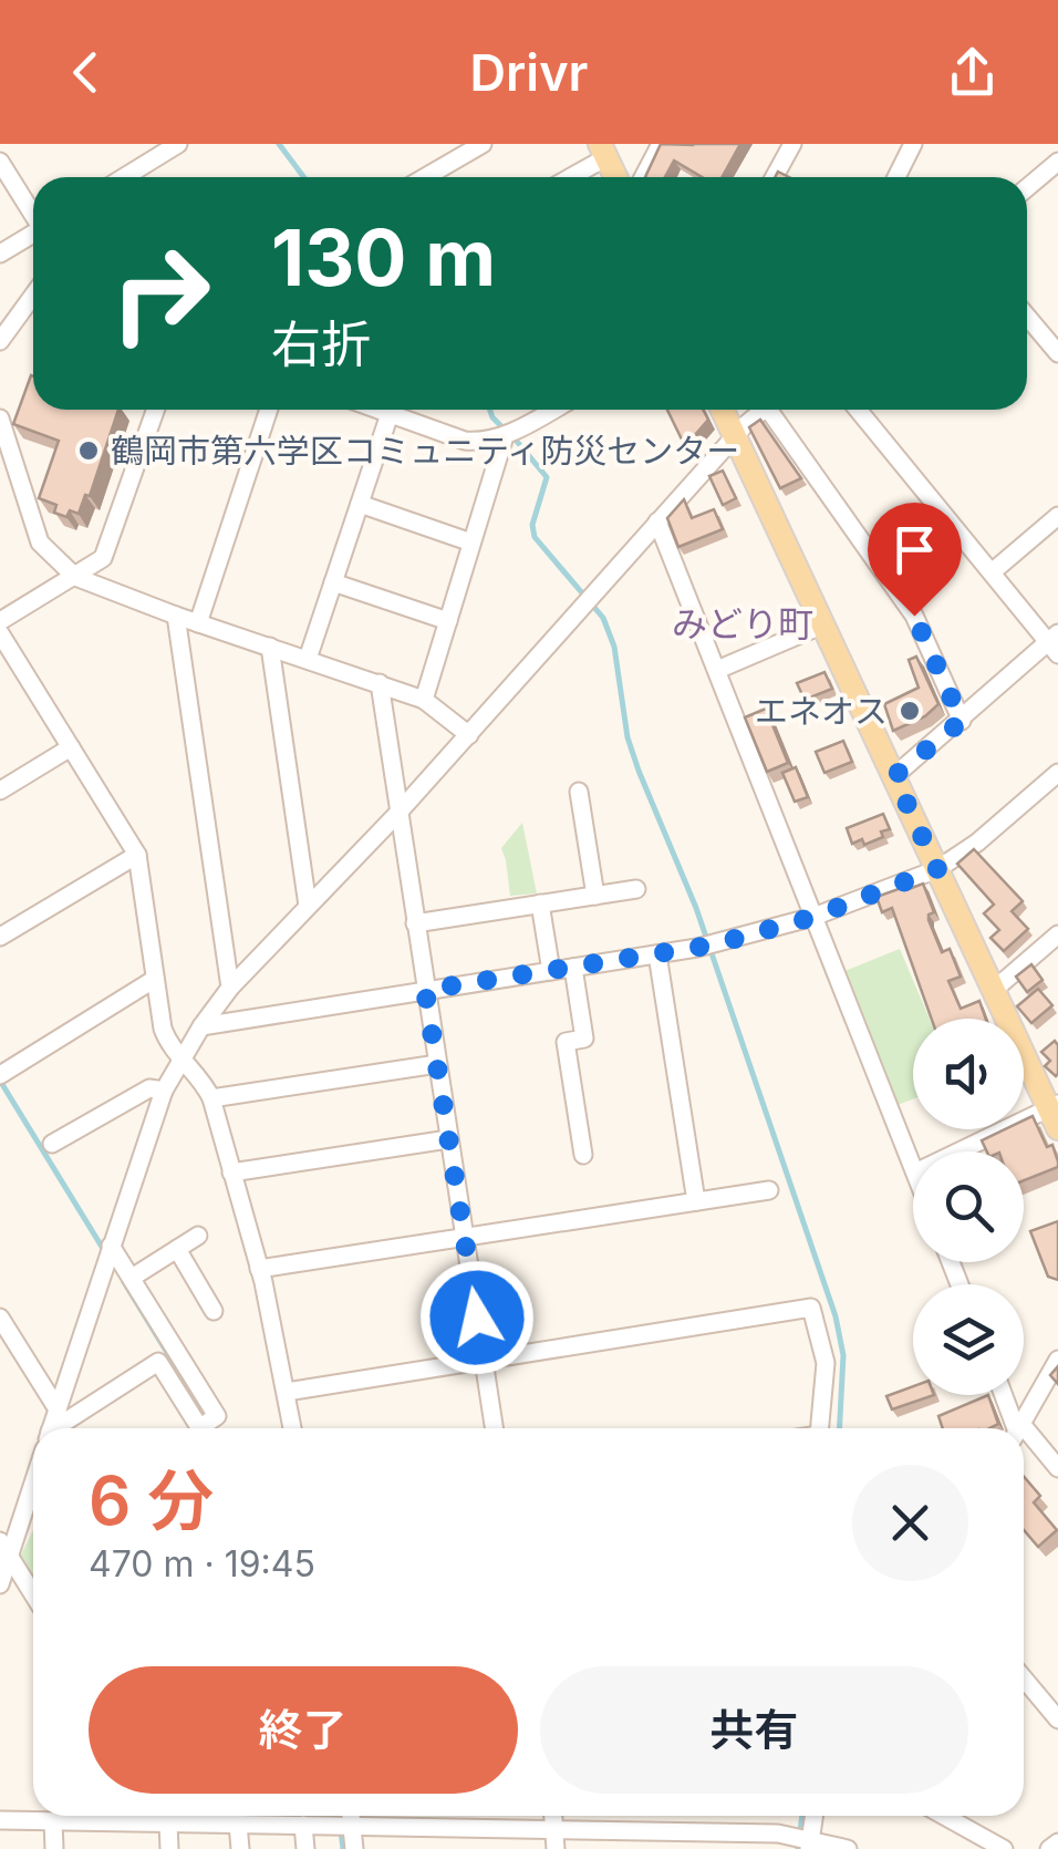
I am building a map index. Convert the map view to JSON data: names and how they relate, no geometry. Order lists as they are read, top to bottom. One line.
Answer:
{"districts":["みどり町"],"places":["鶴岡市第六学区コミュニティ防災センター","エネオス"],"page":{"header":"Drivr","turn":["130 m","右折"],"heading":["6 分","470 m · 19:45"],"buttons":["終了","共有"]}}
